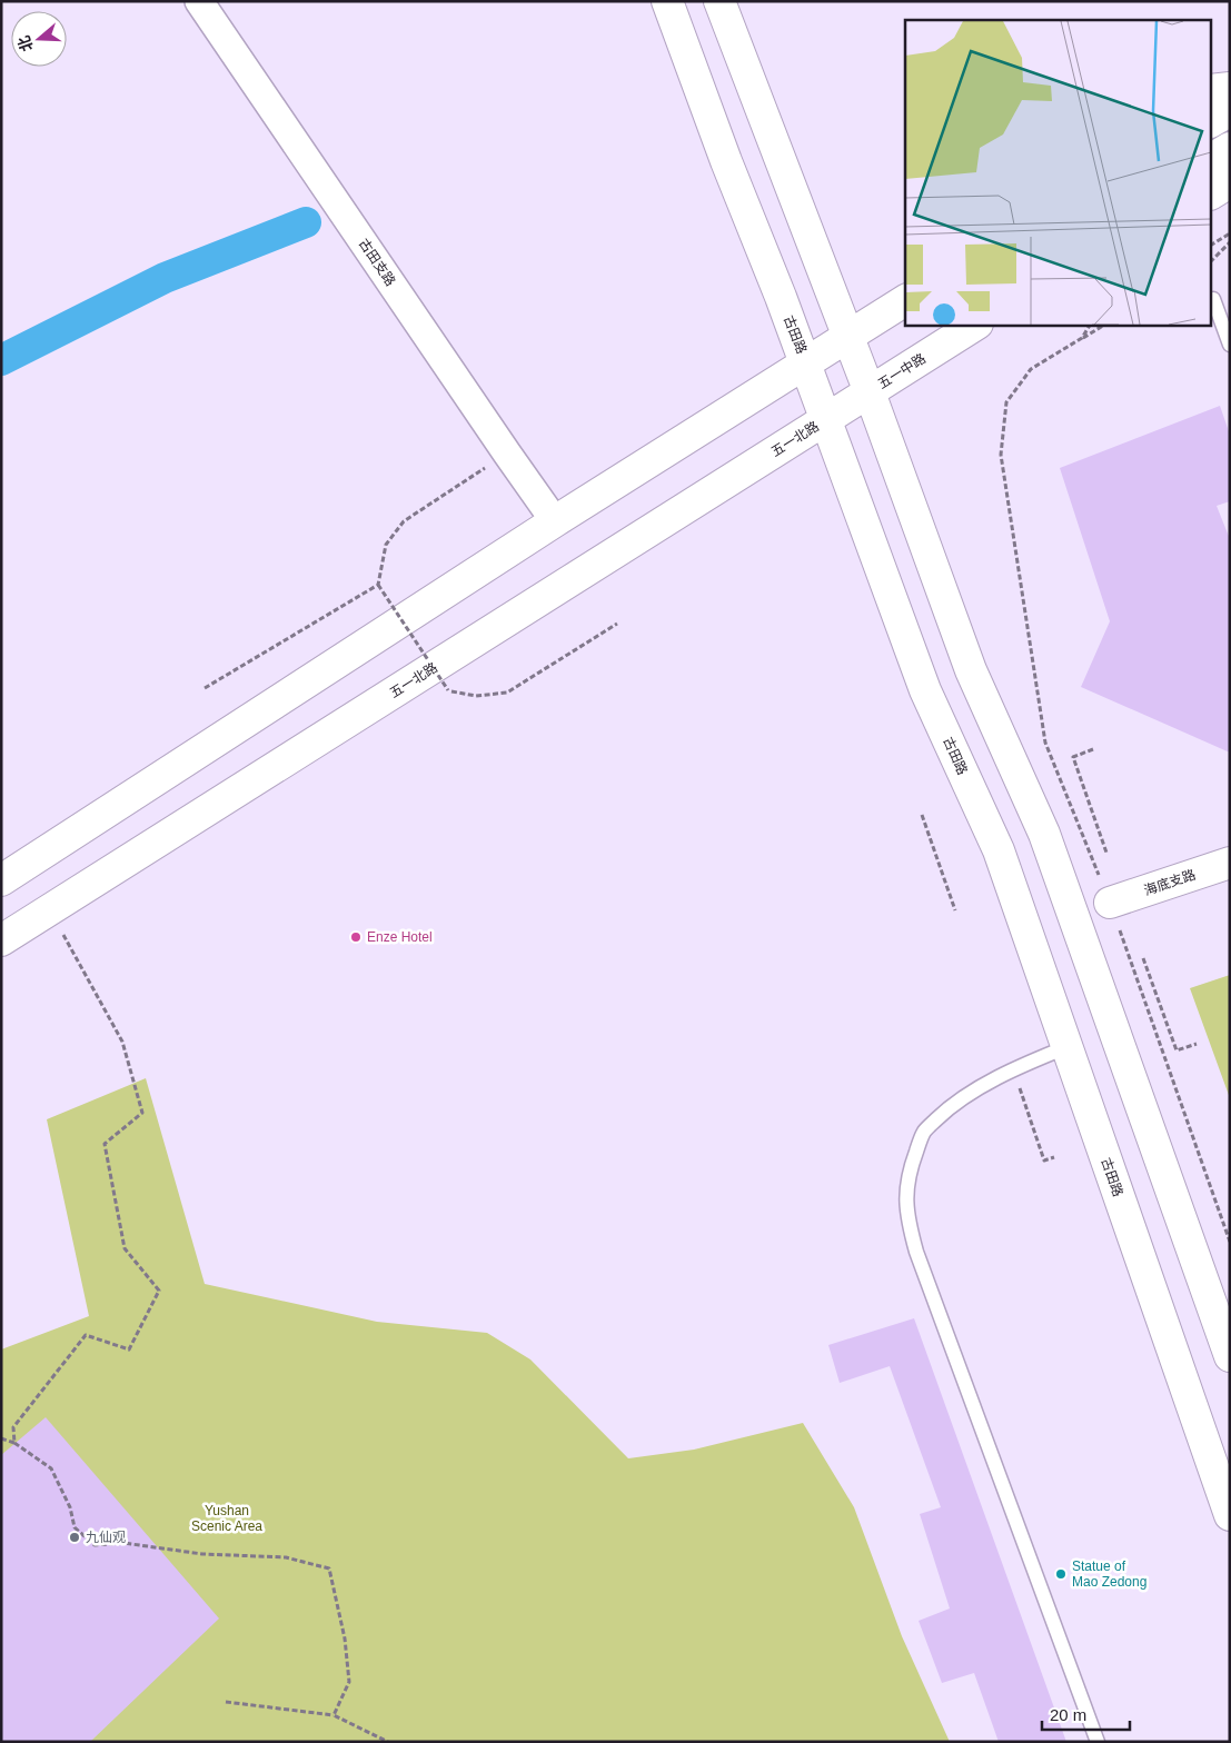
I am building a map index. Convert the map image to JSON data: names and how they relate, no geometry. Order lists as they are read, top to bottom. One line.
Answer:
{"streets":{"main road":["古田路","五一中路","五一北路","海底支路"],"street":["古田支路"]},"crossings":[["古田路","五一中路"],["古田路","五一北路"],["五一中路","五一北路"]],"parks":["Yushan Scenic Area"],"places":["Enze Hotel","九仙观","Statue of Mao Zedong"],"scale_bar":"20 m","north":"left"}
